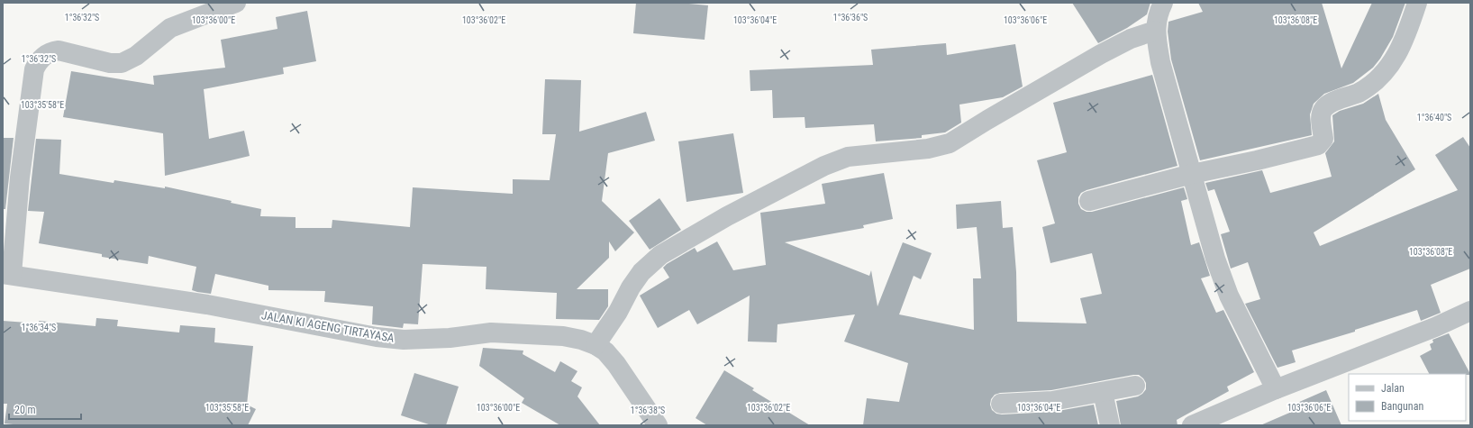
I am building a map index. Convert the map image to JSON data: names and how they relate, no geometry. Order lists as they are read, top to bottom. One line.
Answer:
{"streets":{"street":["JALAN KI AGENG TIRTAYASA"]},"legend":["Jalan","Bangunan"],"scale_bar":"20 m","coordinates":["1°36'32\"S","1°36'36\"S","103°36'02\"E","103°36'04\"E","103°36'06\"E","103°36'08\"E","103°36'00\"E","103°35'58\"E","1°36'40\"S","1°36'34\"S","1°36'38\"S"]}
